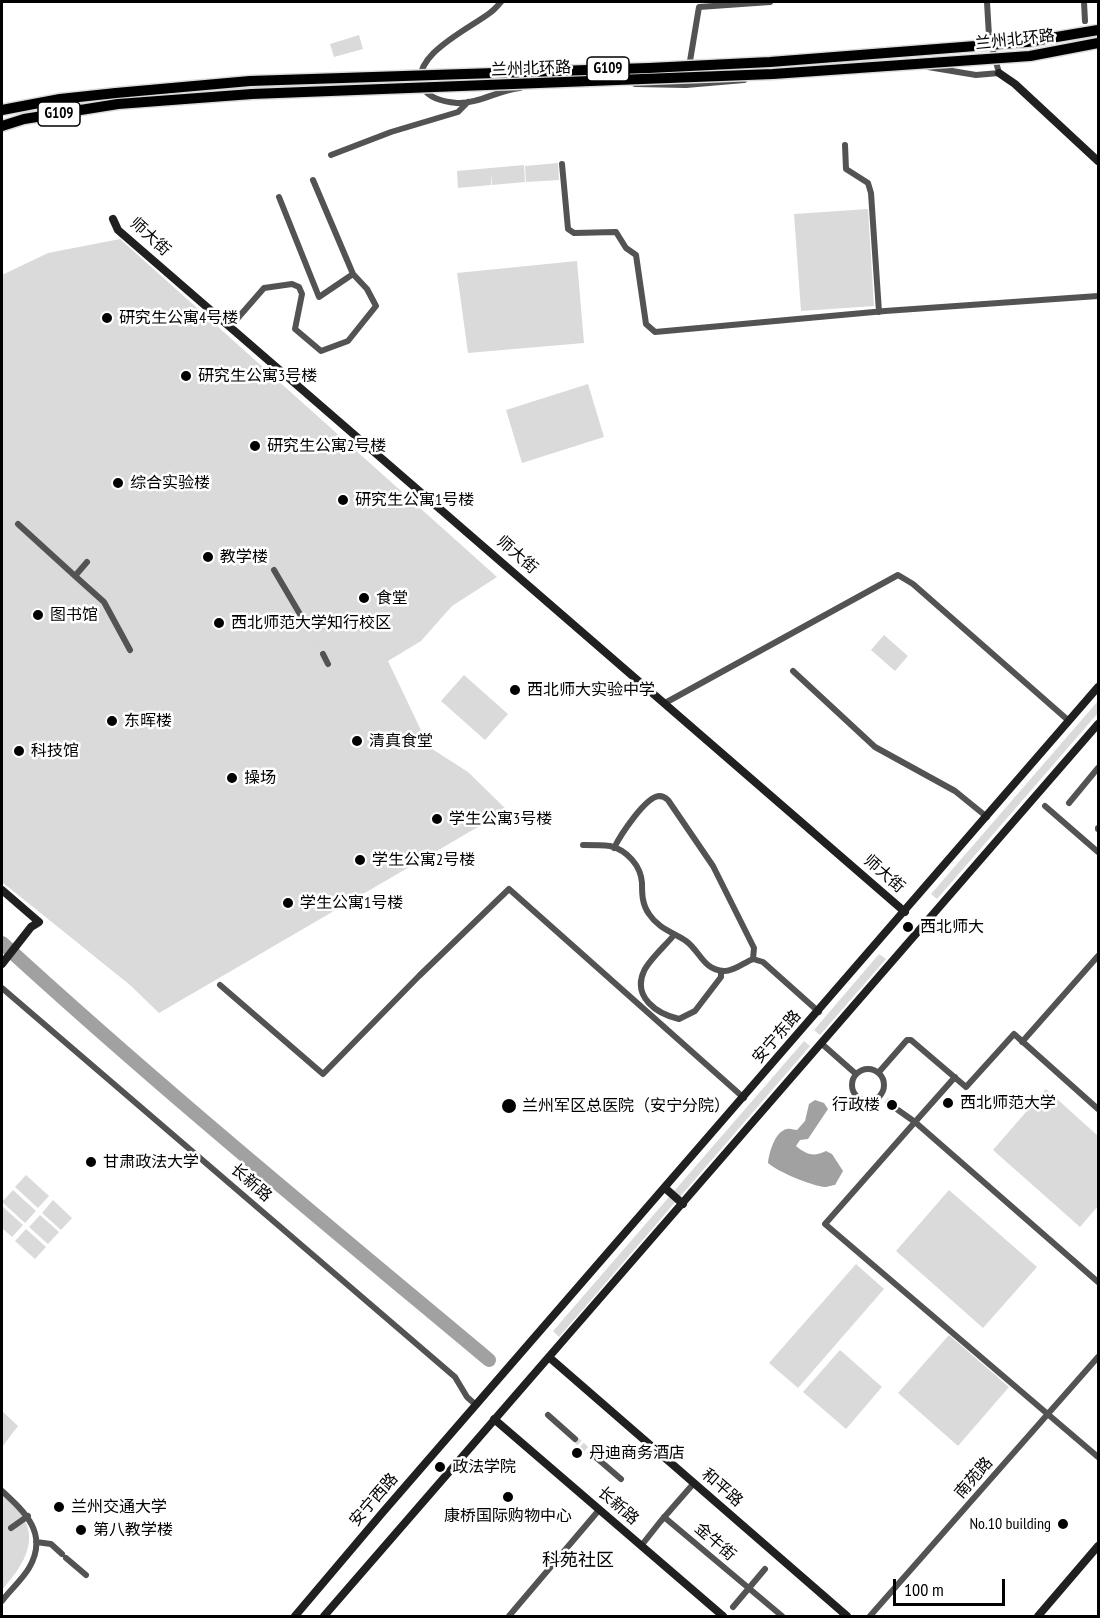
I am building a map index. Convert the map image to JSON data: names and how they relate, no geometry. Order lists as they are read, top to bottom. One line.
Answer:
{"streets":{"highway":["兰州北环路","G109"],"main road":["师大街","安宁东路","长新路","和平路","安宁西路"],"street":["南苑路","金牛街"]},"crossings":[["师大街","安宁东路"],["安宁东路","长新路"],["安宁东路","安宁西路"],["长新路","安宁西路"]],"districts":["科苑社区"],"places":["研究生公寓4号楼","研究生公寓3号楼","研究生公寓2号楼","综合实验楼","研究生公寓1号楼","教学楼","食堂","图书馆","西北师范大学知行校区","西北师大实验中学","东晖楼","清真食堂","科技馆","操场","学生公寓3号楼","学生公寓2号楼","学生公寓1号楼","西北师大","西北师范大学","行政楼","兰州军区总医院（安宁分院）","甘肃政法大学","丹迪商务酒店","政法学院","康桥国际购物中心","兰州交通大学","No.10 building","第八教学楼"],"scale_bar":"100 m"}
